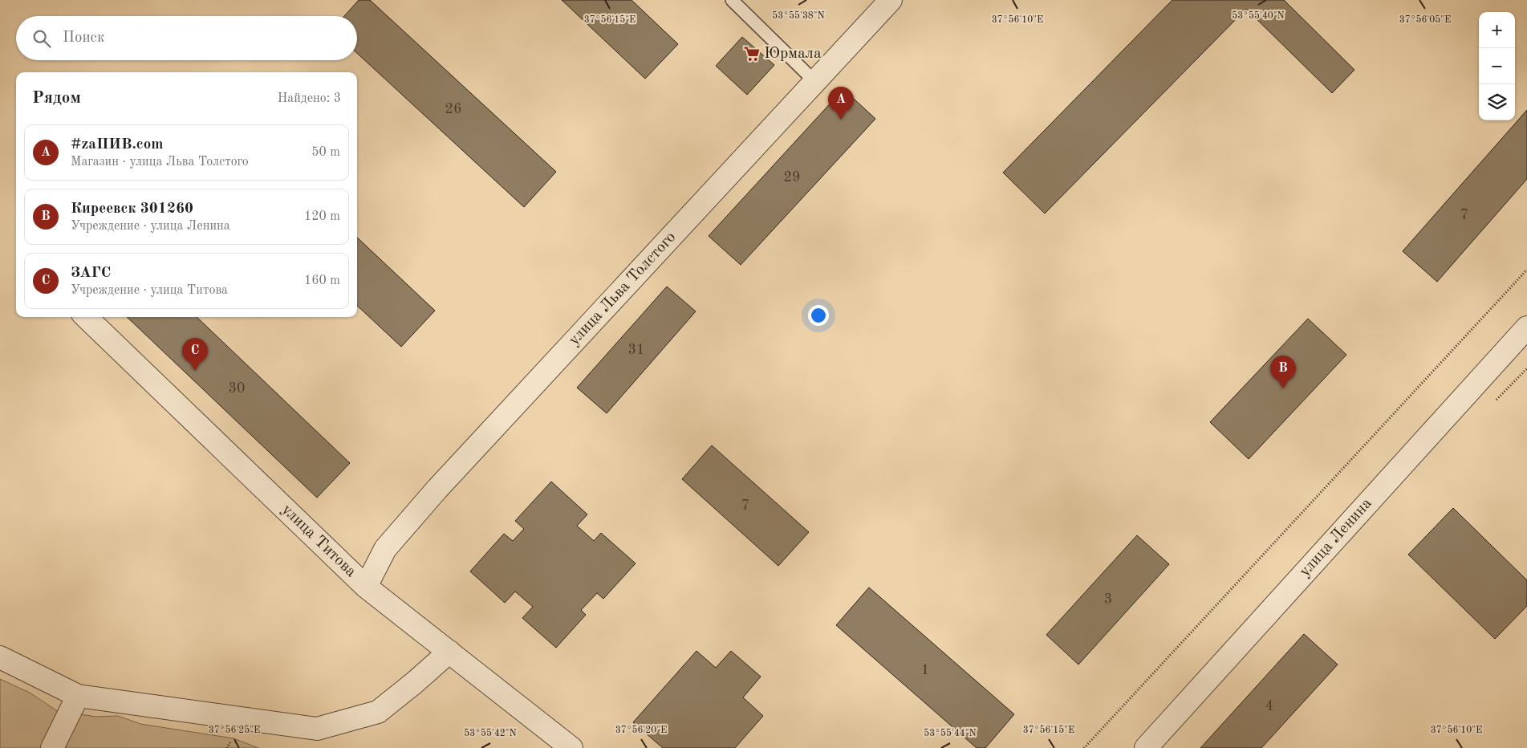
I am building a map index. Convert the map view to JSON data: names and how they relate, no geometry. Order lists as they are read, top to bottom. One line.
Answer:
{"streets":{"street":["улица Льва Толстого","улица Ленина","улица Титова"]},"crossings":[["улица Льва Толстого","улица Титова"]],"places":{"supermarket":["Юрмала"]},"house_numbers":["26","29","7","31","30","7","3","1","4"],"page":{"map_buttons":["+","−"],"search":"Поиск","heading":["Рядом","Найдено: 3"],"pins":["A","C","B"],"list":[{"mark":"A","name":"#zaПИВ.com","note":"Магазин · улица Льва Толстого","value":"50 m"},{"mark":"B","name":"Киреевск 301260","note":"Учреждение · улица Ленина","value":"120 m"},{"mark":"C","name":"ЗАГС","note":"Учреждение · улица Титова","value":"160 m"}]},"coordinates":["53°55'40\"N","53°55'38\"N","37°56'15\"E","37°56'10\"E","37°56'05\"E","37°56'25\"E","37°56'20\"E","53°55'42\"N","53°55'44\"N"]}
